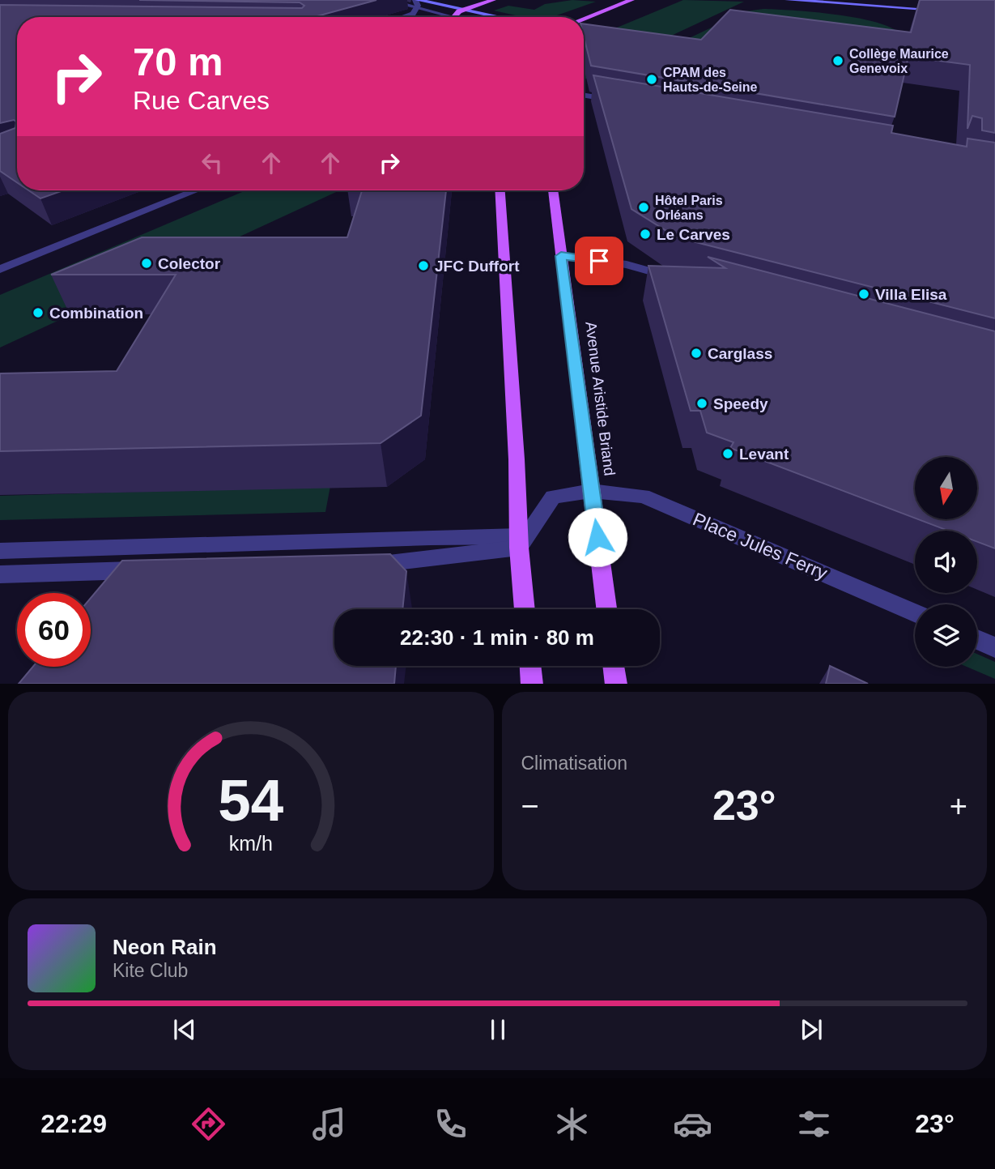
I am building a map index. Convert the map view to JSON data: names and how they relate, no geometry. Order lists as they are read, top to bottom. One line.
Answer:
{"streets":{"main road":["Avenue Aristide Briand"],"street":["Place Jules Ferry"]},"crossings":[["Avenue Aristide Briand","Place Jules Ferry"]],"places":["Collège Maurice Genevoix","CPAM des Hauts-de-Seine","Hôtel Paris Orléans","Le Carves","Colector","JFC Duffort","Villa Elisa","Combination","Carglass","Speedy","Levant"],"north":"bottom","page":{"turn":["70 m","Rue Carves"],"limit":"60","trip":"22:30 · 1 min · 80 m","tile":"Climatisation","heat":["−","23°","+"],"song":["Neon Rain","Kite Club"],"tabs":["22:29","23°"],"gauge":["54","km/h"]}}
